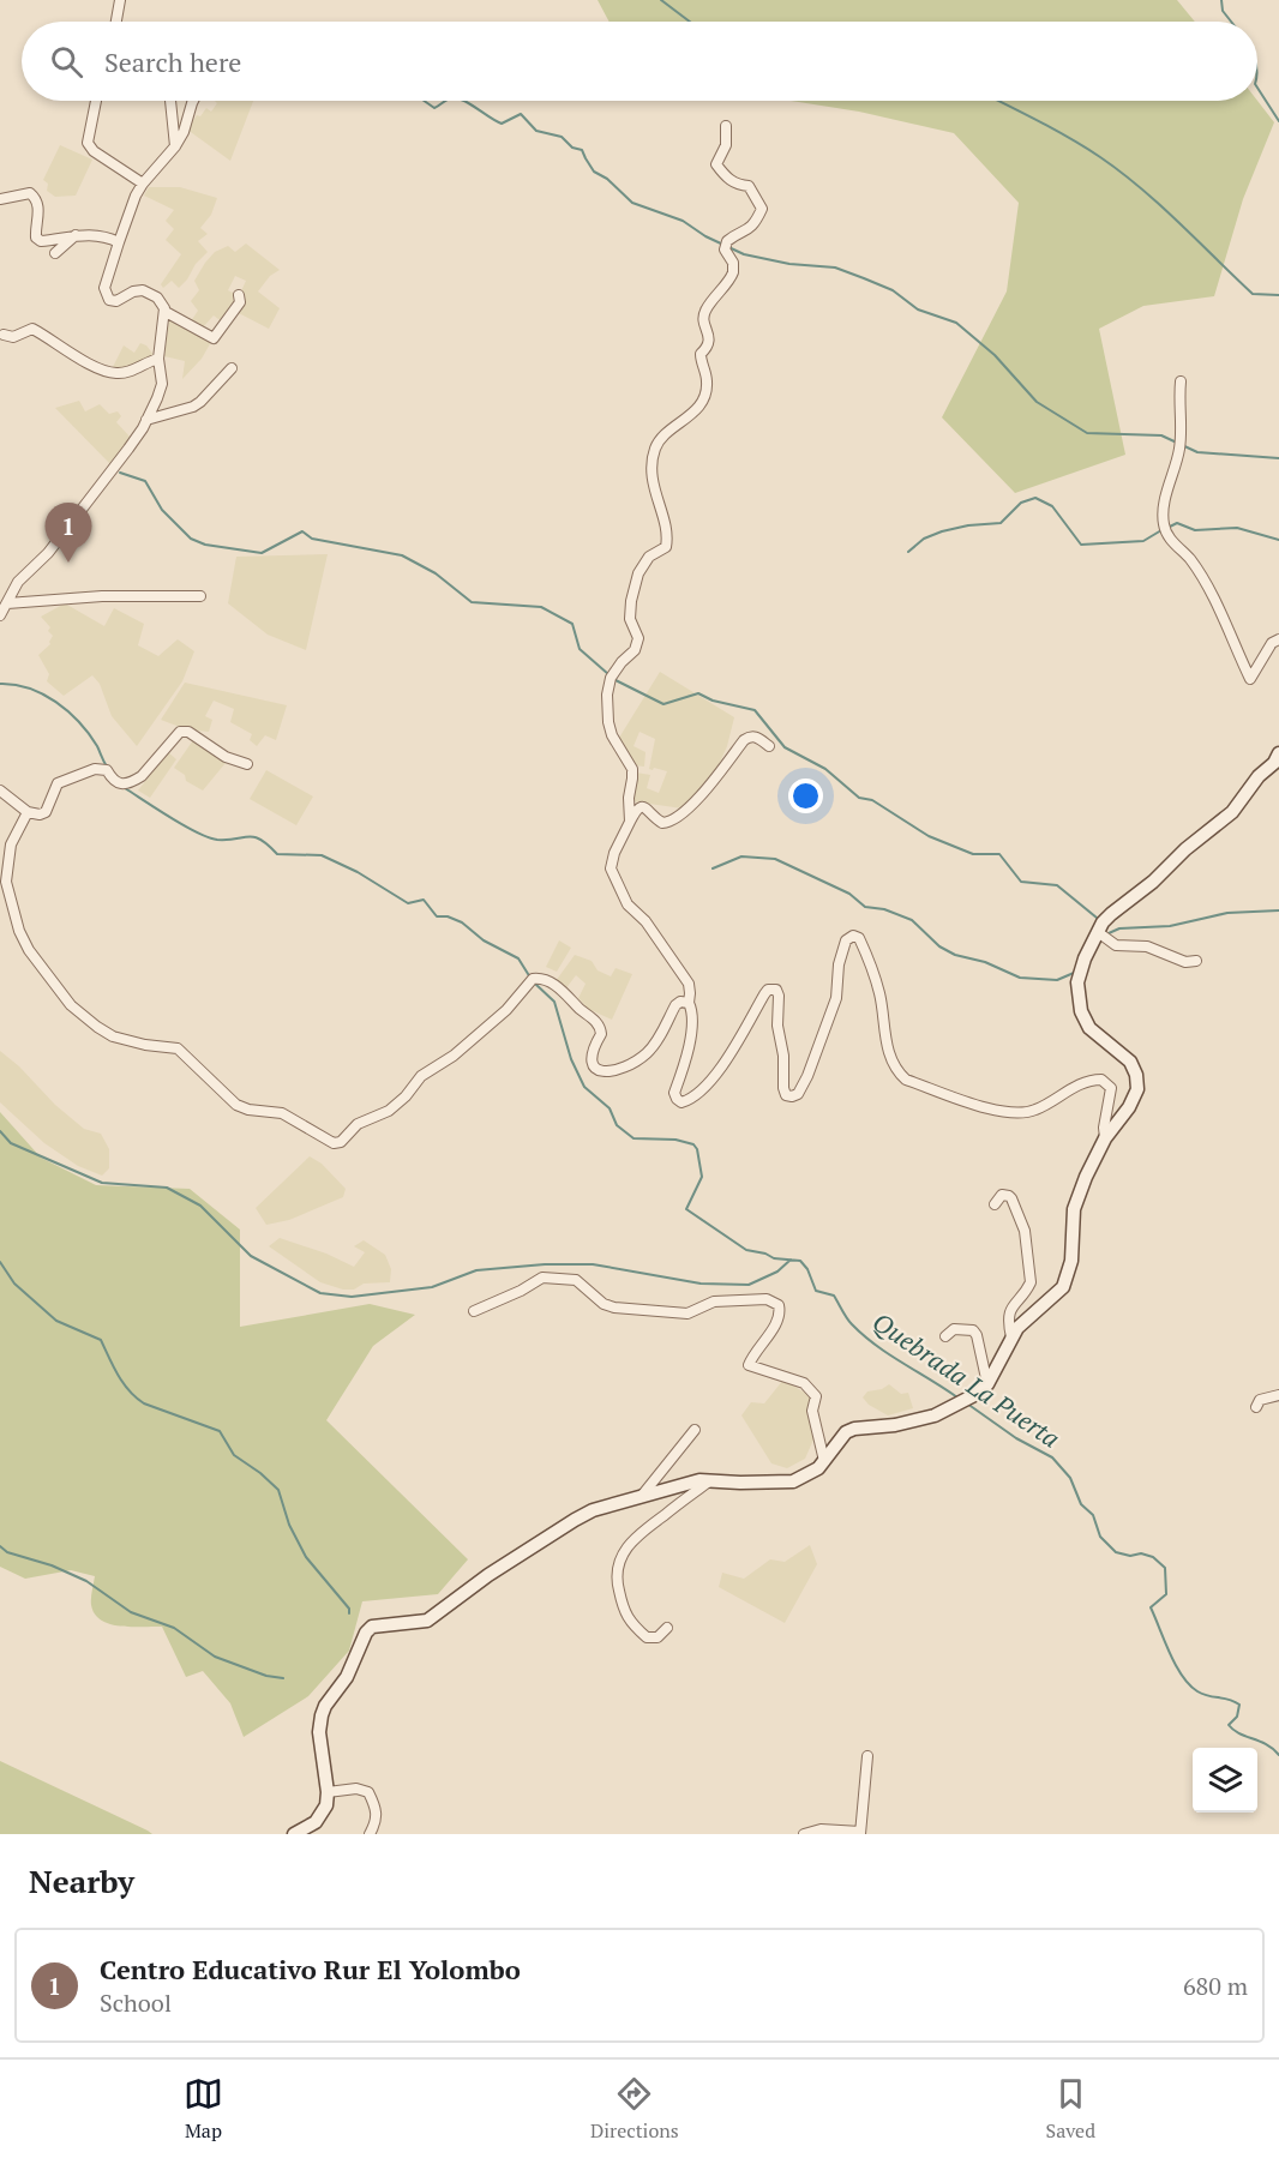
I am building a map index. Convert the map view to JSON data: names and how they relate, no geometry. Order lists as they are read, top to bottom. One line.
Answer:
{"water":["Quebrada La Puerta"],"page":{"search":"Search here","pins":"1","heading":"Nearby","list":[{"mark":"1","name":"Centro Educativo Rur El Yolombo","note":"School","value":"680 m"}],"nav":["Map","Directions","Saved"]}}
